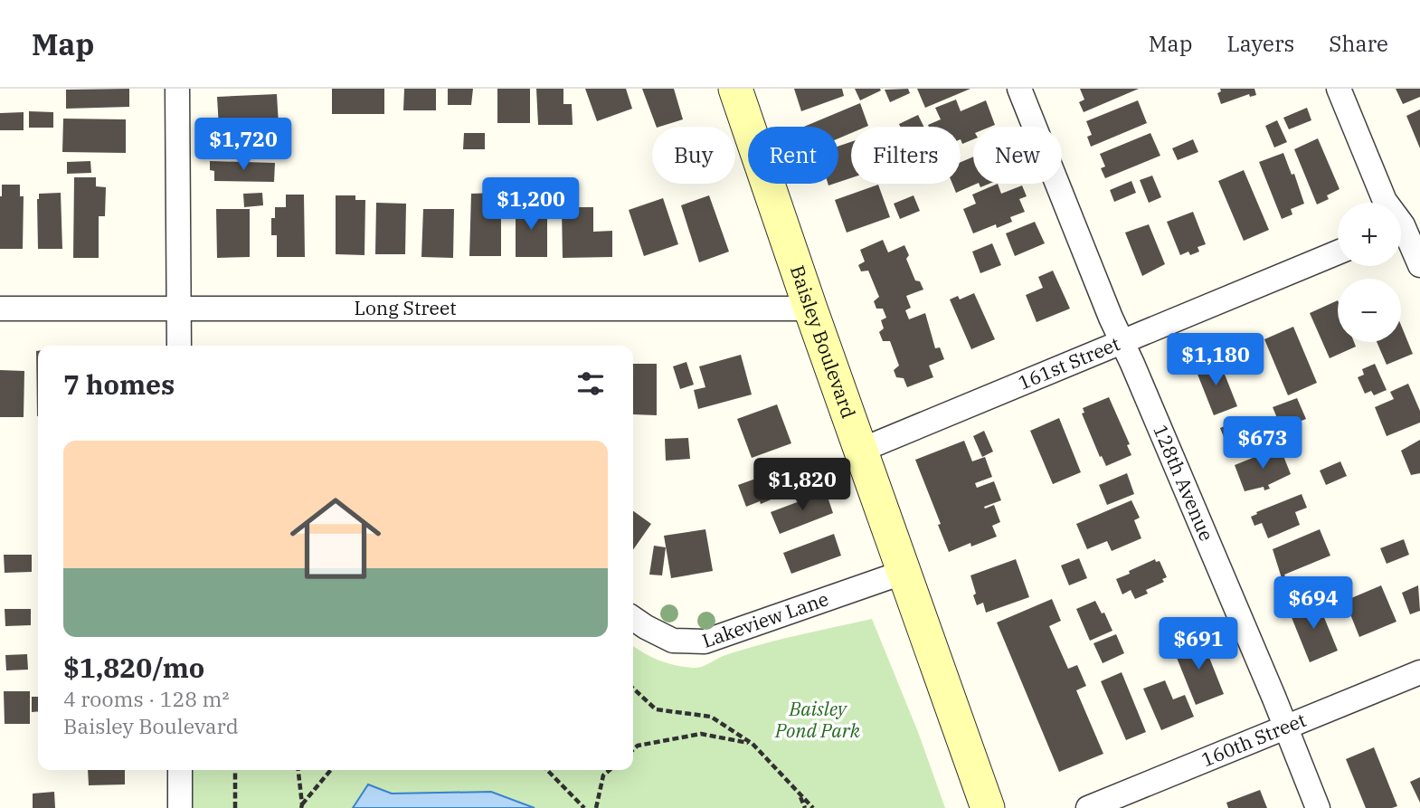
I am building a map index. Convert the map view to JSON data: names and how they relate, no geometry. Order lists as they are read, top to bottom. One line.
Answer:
{"streets":{"main road":["Baisley Boulevard"],"street":["Long Street","161st Street","128th Avenue","Lakeview Lane","160th Street"]},"crossings":[["Long Street","Baisley Boulevard"],["Baisley Boulevard","161st Street"],["Baisley Boulevard","Lakeview Lane"],["161st Street","128th Avenue"],["128th Avenue","160th Street"]],"parks":["Baisley Pond Park"],"page":{"header":"Map","nav":["Map","Layers","Share"],"price":["$1,720","$1,200","$1,180","$673","$1,820","$694","$691"],"chip":["Buy","Rent","Filters","New"],"map_buttons":["+","−"],"heading":"7 homes","list":[{"name":"$1,820/mo","note":"4 rooms · 128 m² · Baisley Boulevard"}]}}
